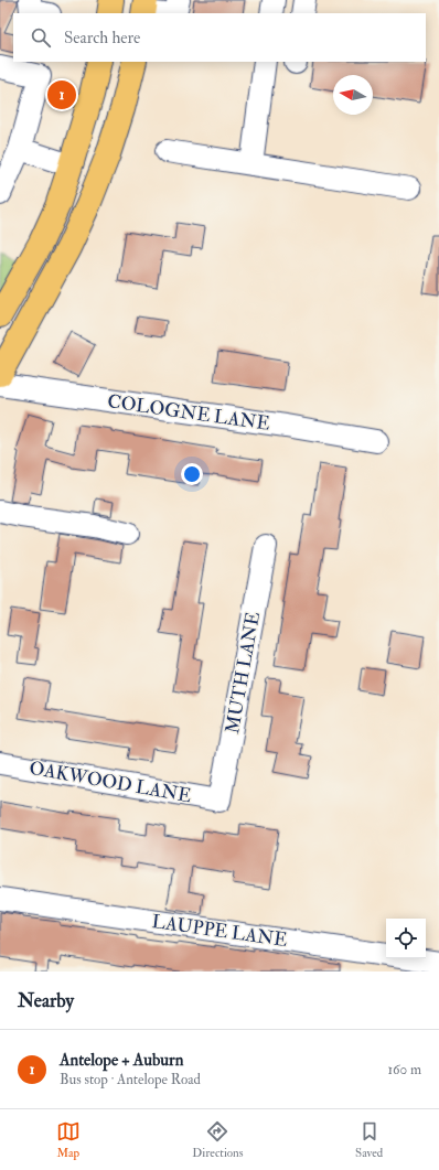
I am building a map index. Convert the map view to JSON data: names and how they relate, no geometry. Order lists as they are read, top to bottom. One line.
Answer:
{"streets":{"street":["COLOGNE LANE","MUTH LANE","OAKWOOD LANE","LAUPPE LANE"]},"crossings":[["MUTH LANE","OAKWOOD LANE"]],"north":"left","page":{"search":"Search here","pins":"1","heading":"Nearby","list":[{"mark":"1","name":"Antelope + Auburn","note":"Bus stop · Antelope Road","value":"160 m"}],"nav":["Map","Directions","Saved"]}}
